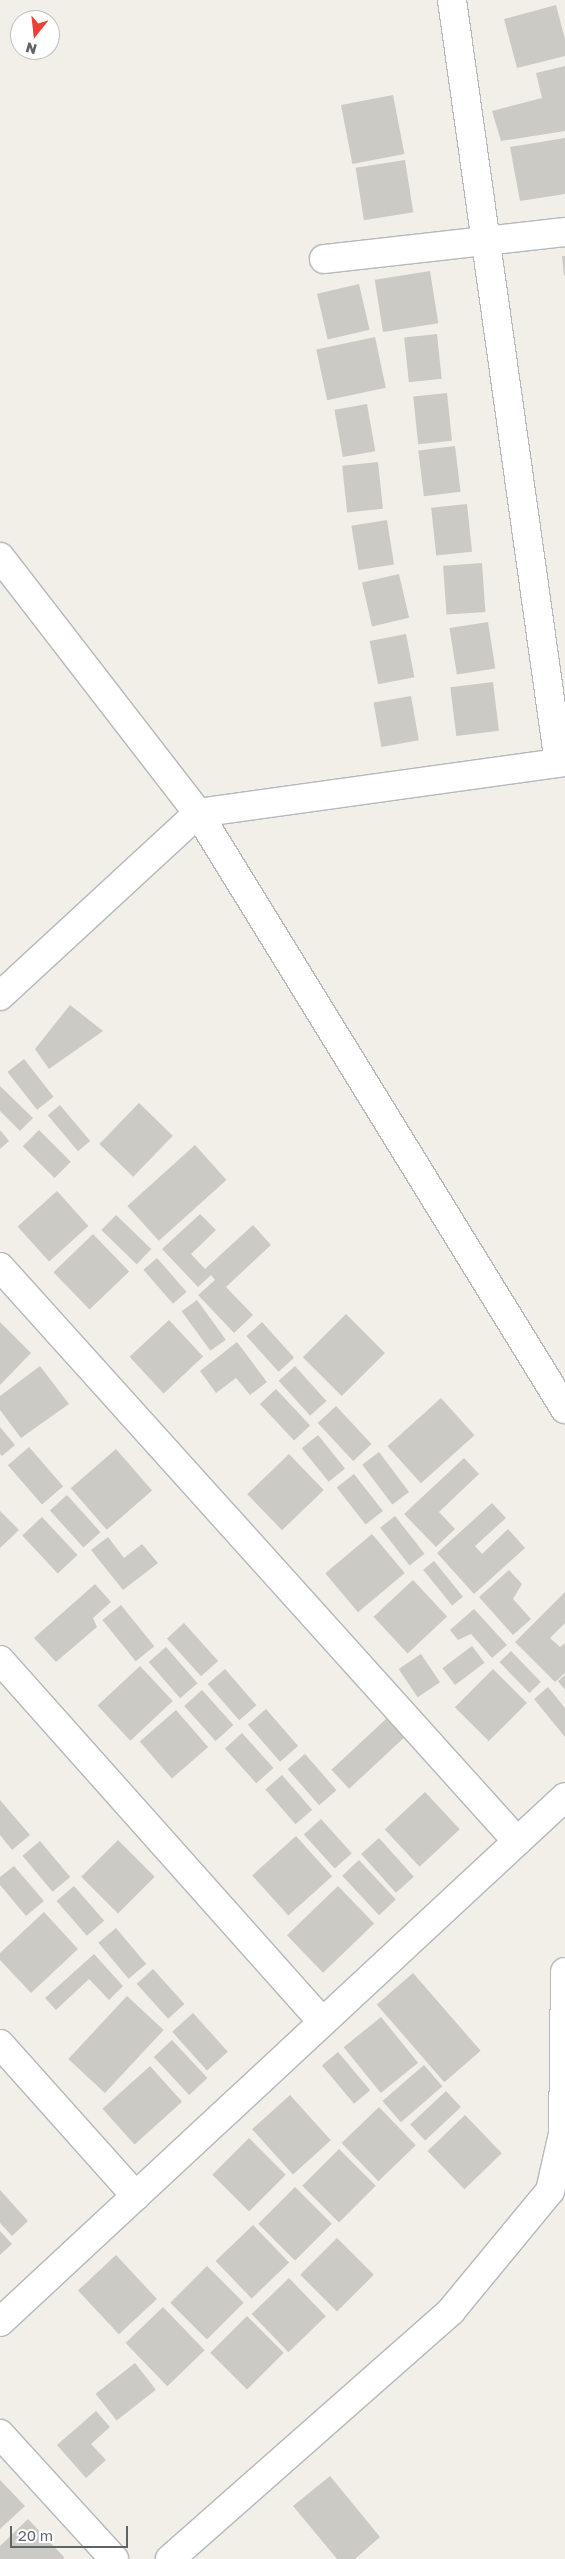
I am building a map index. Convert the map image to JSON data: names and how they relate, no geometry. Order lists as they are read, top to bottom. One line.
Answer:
{"scale_bar":"20 m","north":"bottom"}
